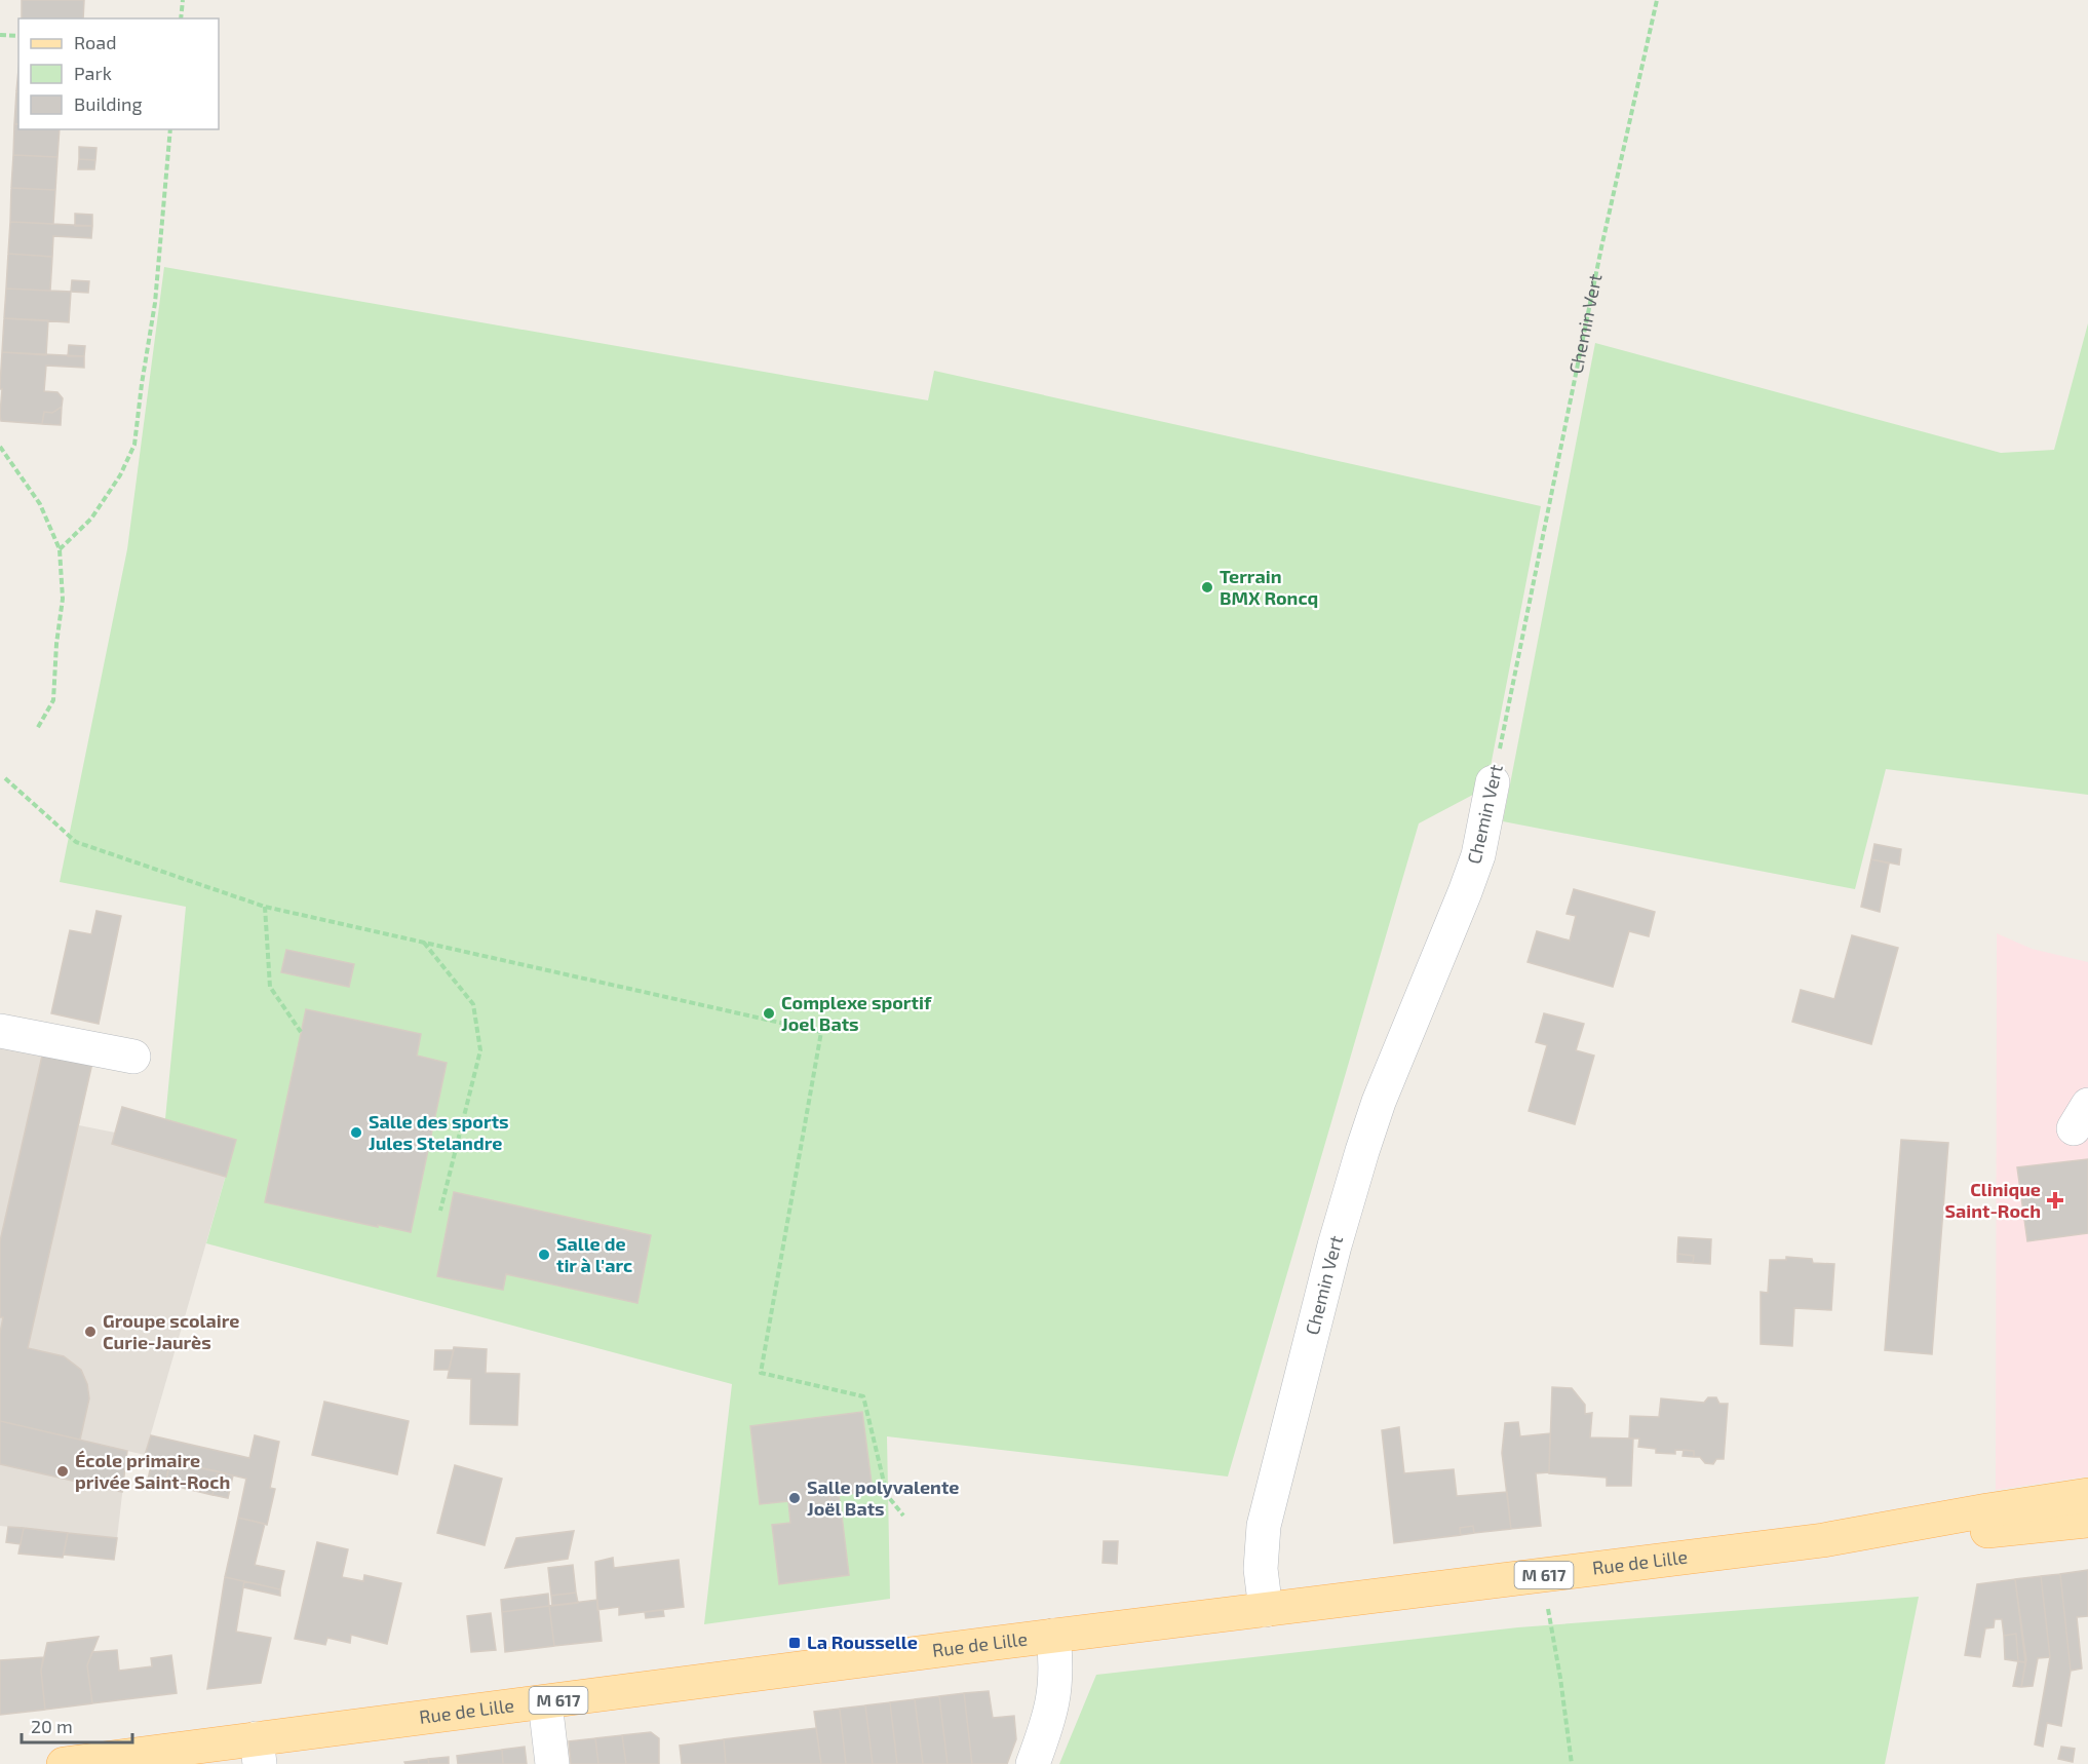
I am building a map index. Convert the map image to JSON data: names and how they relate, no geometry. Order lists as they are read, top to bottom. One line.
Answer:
{"streets":{"main road":["Rue de Lille","M 617"],"street":["Chemin Vert"]},"crossings":[["Chemin Vert","Rue de Lille"]],"places":{"other":["Terrain BMX Roncq","Complexe sportif Joel Bats","Salle des sports Jules Stelandre","Salle de tir à l'arc","Groupe scolaire Curie-Jaurès","École primaire privée Saint-Roch","Salle polyvalente Joël Bats"],"health":["Clinique Saint-Roch"],"transit":["La Rousselle"]},"legend":["Road","Park","Building"],"scale_bar":"20 m"}
